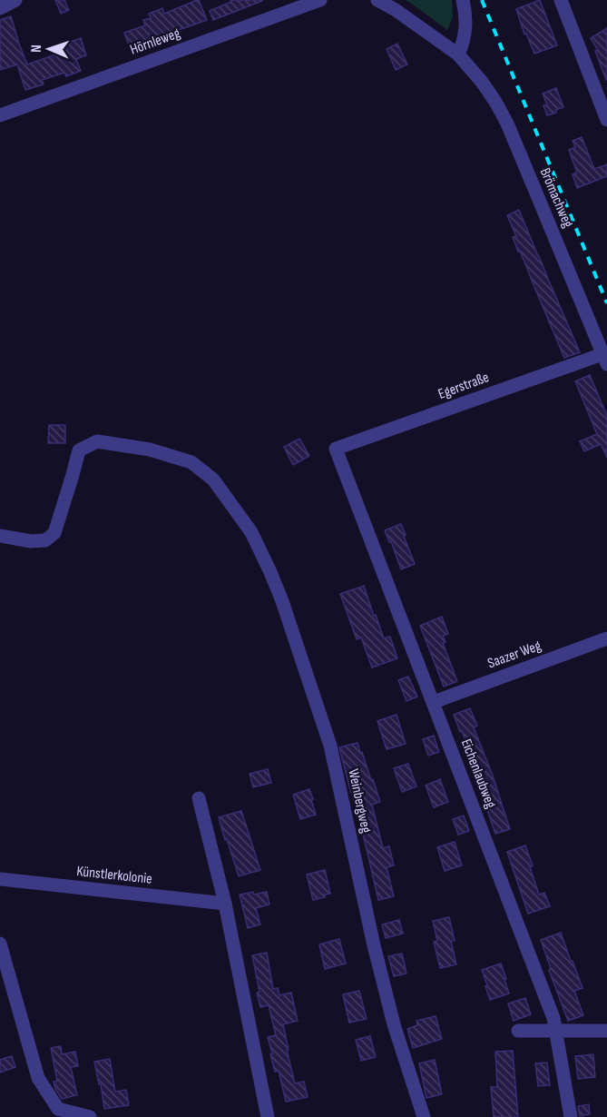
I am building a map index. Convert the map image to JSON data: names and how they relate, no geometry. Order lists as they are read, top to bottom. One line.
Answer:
{"streets":{"street":["Hörnleweg","Brömachweg","Egerstraße","Saazer Weg","Eichenlaubweg","Weinbergweg","Künstlerkolonie"]},"crossings":[["Brömachweg","Egerstraße"],["Egerstraße","Eichenlaubweg"],["Saazer Weg","Eichenlaubweg"]],"north":"left"}
